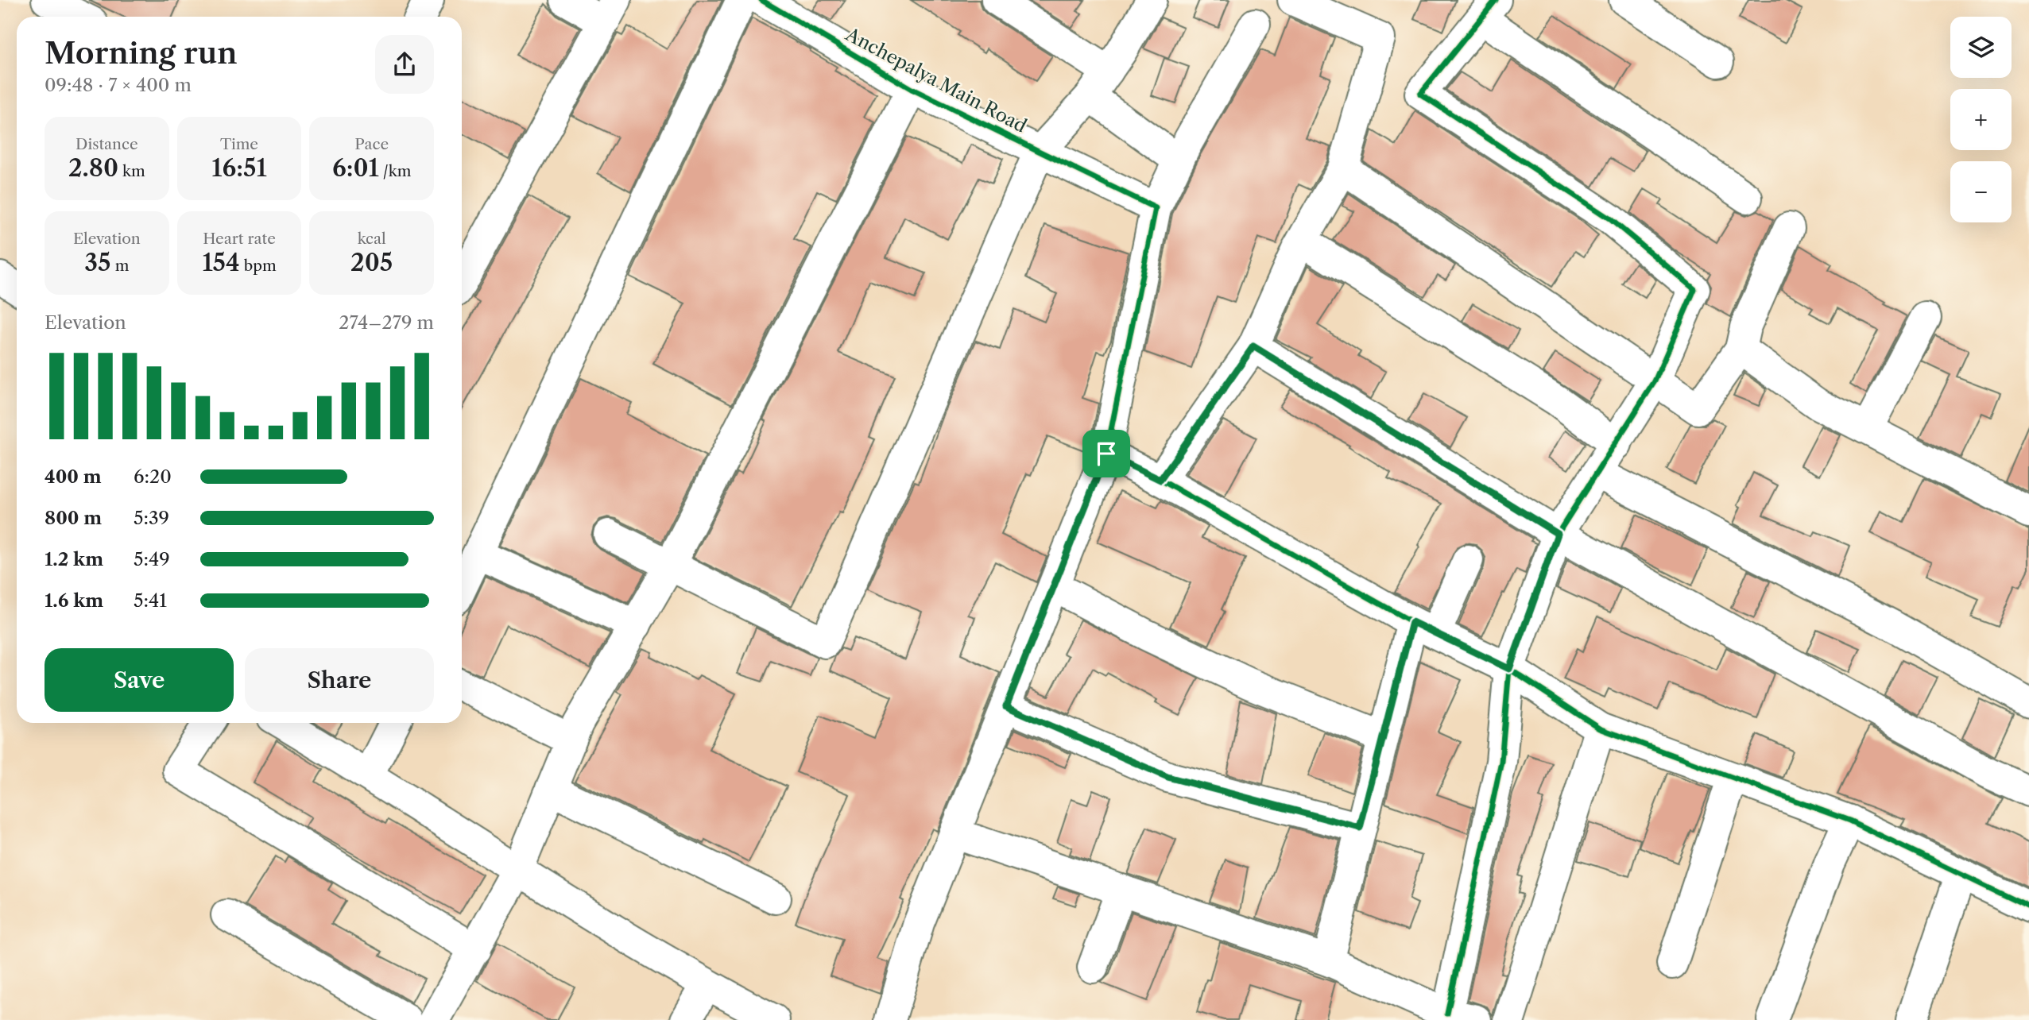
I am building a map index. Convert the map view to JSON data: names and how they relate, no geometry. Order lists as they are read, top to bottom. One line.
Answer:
{"streets":{"street":["Anchepalya Main Road"]},"page":{"map_buttons":["+","−"],"heading":["Morning run","09:48 · 7 × 400 m"],"stats":[["Distance","2.80 km"],["Time","16:51"],["Pace","6:01 /km"],["Elevation","35 m"],["Heart rate","154 bpm"],["kcal","205"]],"chart":["Elevation","274–279 m"],"list":[{"name":"400 m","note":"6:20"},{"name":"800 m","note":"5:39"},{"name":"1.2 km","note":"5:49"},{"name":"1.6 km","note":"5:41"}],"buttons":["Save","Share"]}}
